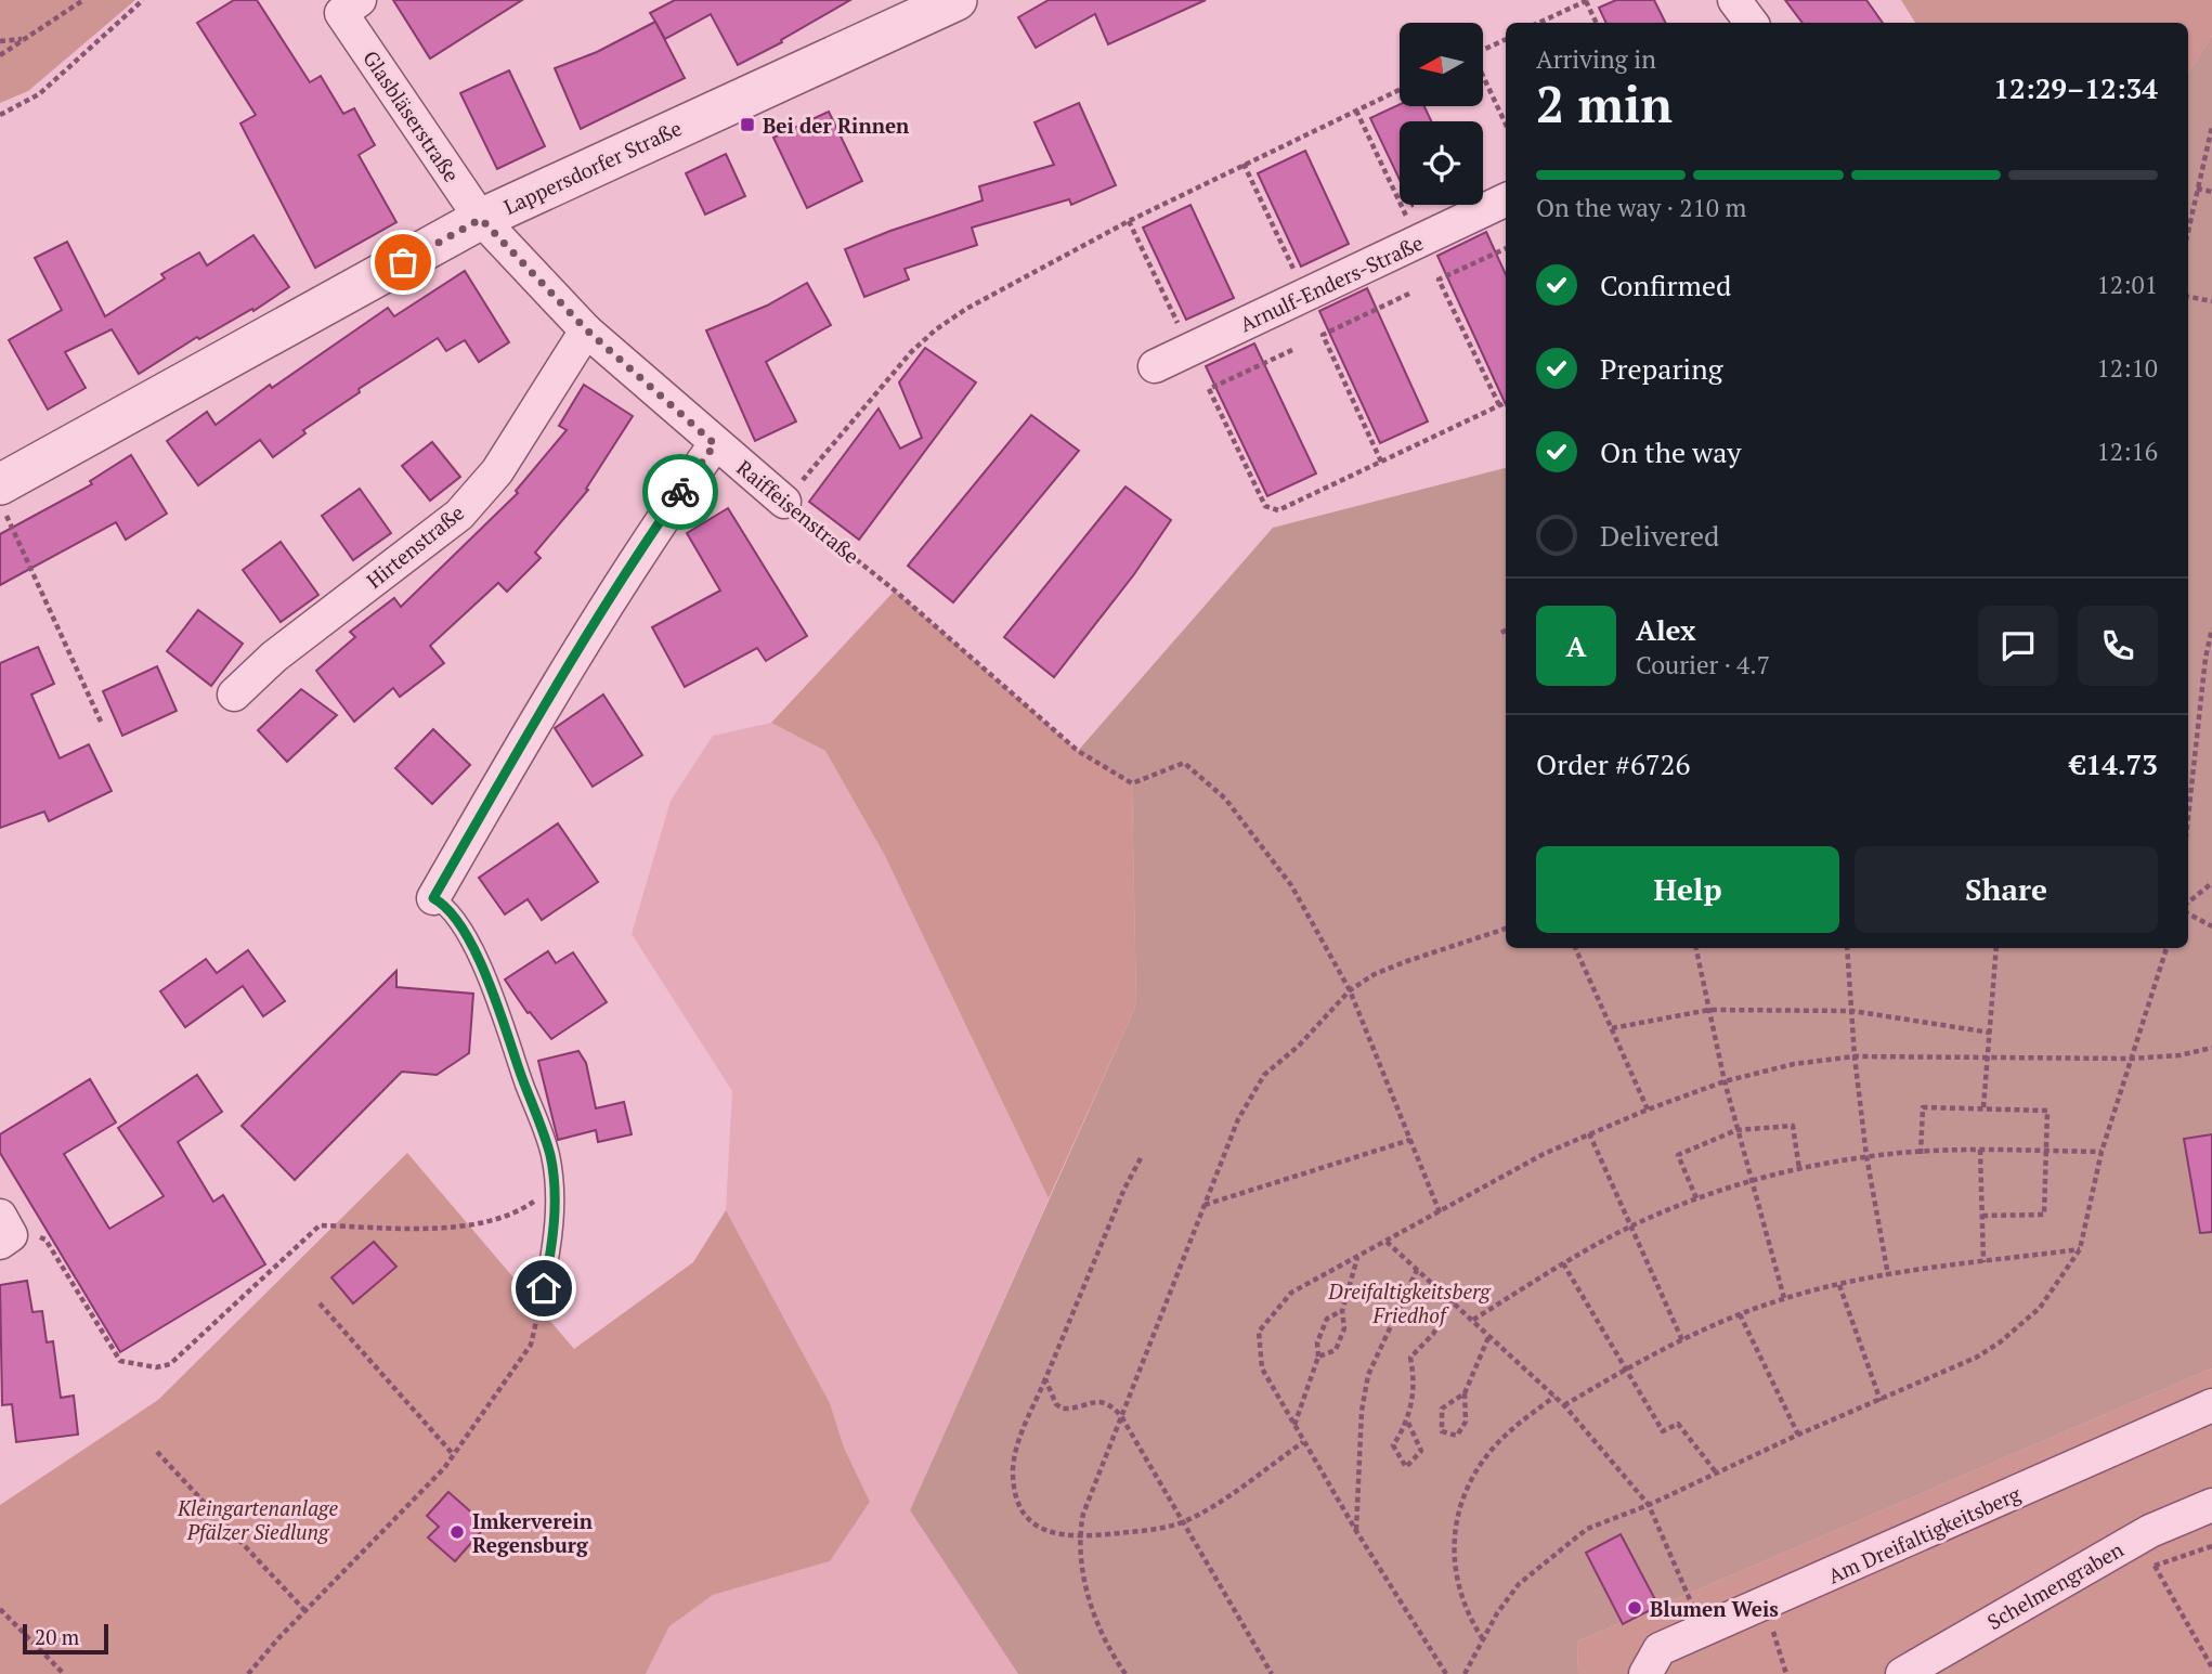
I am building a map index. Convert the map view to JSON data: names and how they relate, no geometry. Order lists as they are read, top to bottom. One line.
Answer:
{"streets":{"street":["Glasbläserstraße","Lappersdorfer Straße","Arnulf-Enders-Straße","Raiffeisenstraße","Hirtenstraße","Am Dreifaltigkeitsberg","Schelmengraben"]},"crossings":[["Glasbläserstraße","Lappersdorfer Straße"],["Glasbläserstraße","Raiffeisenstraße"],["Lappersdorfer Straße","Raiffeisenstraße"],["Raiffeisenstraße","Hirtenstraße"]],"parks":["Dreifaltigkeitsberg Friedhof","Kleingartenanlage Pfälzer Siedlung"],"places":{"transit":["Bei der Rinnen"],"other":["Imkerverein Regensburg","Blumen Weis"]},"scale_bar":"20 m","north":"left","page":{"heading":["2 min","Arriving in","12:29–12:34"],"panel":["Alex","Courier · 4.7","Order #6726","€14.73"],"bar":"On the way · 210 m","list":[["Confirmed","12:01"],["Preparing","12:10"],["On the way","12:16"],"Delivered"],"round":"A","buttons":["Help","Share"],"scale":"20 m"}}
